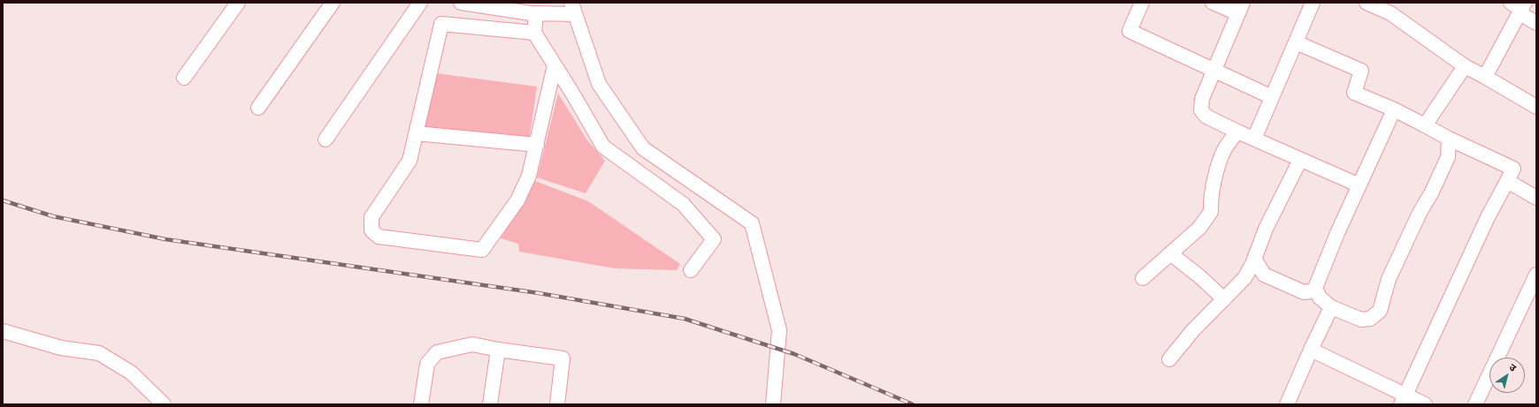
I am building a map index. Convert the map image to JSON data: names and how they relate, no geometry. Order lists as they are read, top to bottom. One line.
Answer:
{"north":"top right"}
